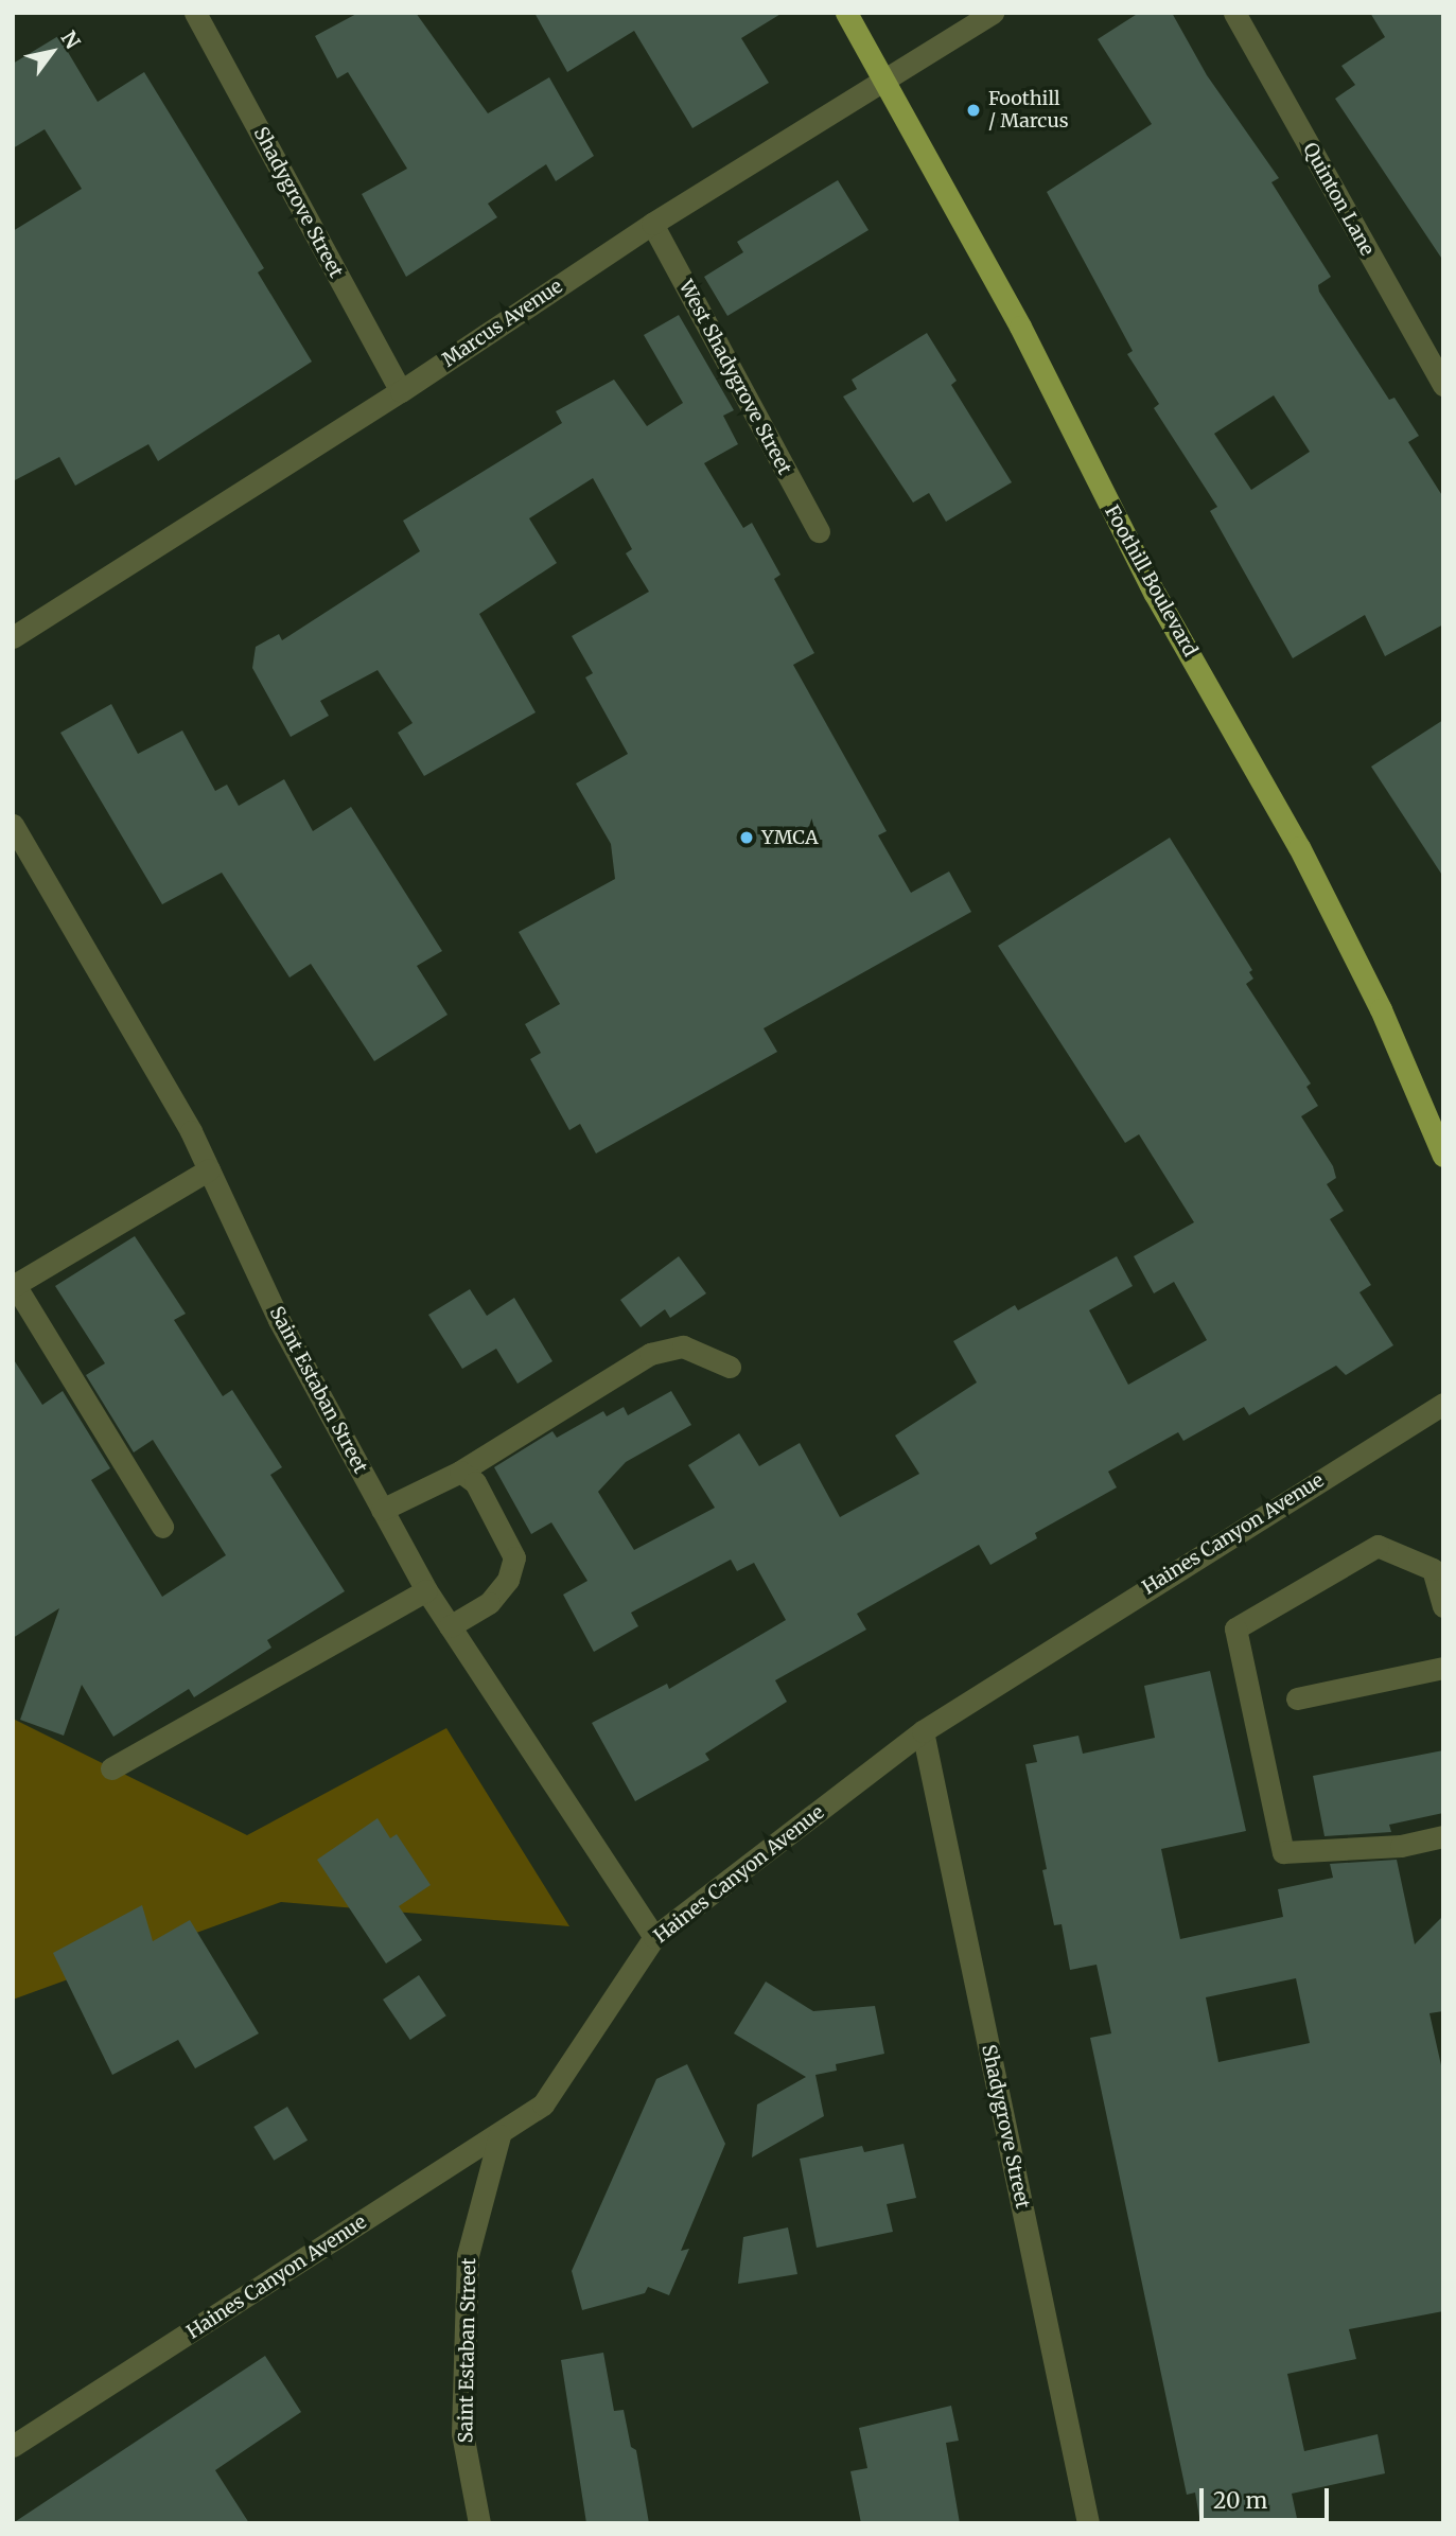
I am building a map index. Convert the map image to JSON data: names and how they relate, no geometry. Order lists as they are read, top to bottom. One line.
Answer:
{"streets":{"main road":["Foothill Boulevard"],"street":["Quinton Lane","Shadygrove Street","Marcus Avenue","West Shadygrove Street","Saint Estaban Street","Haines Canyon Avenue"]},"crossings":[["Shadygrove Street","Marcus Avenue"],["Shadygrove Street","Haines Canyon Avenue"],["Marcus Avenue","West Shadygrove Street"],["Marcus Avenue","Foothill Boulevard"],["Saint Estaban Street","Haines Canyon Avenue"]],"places":["Foothill / Marcus","YMCA"],"scale_bar":"20 m","north":"top right"}
